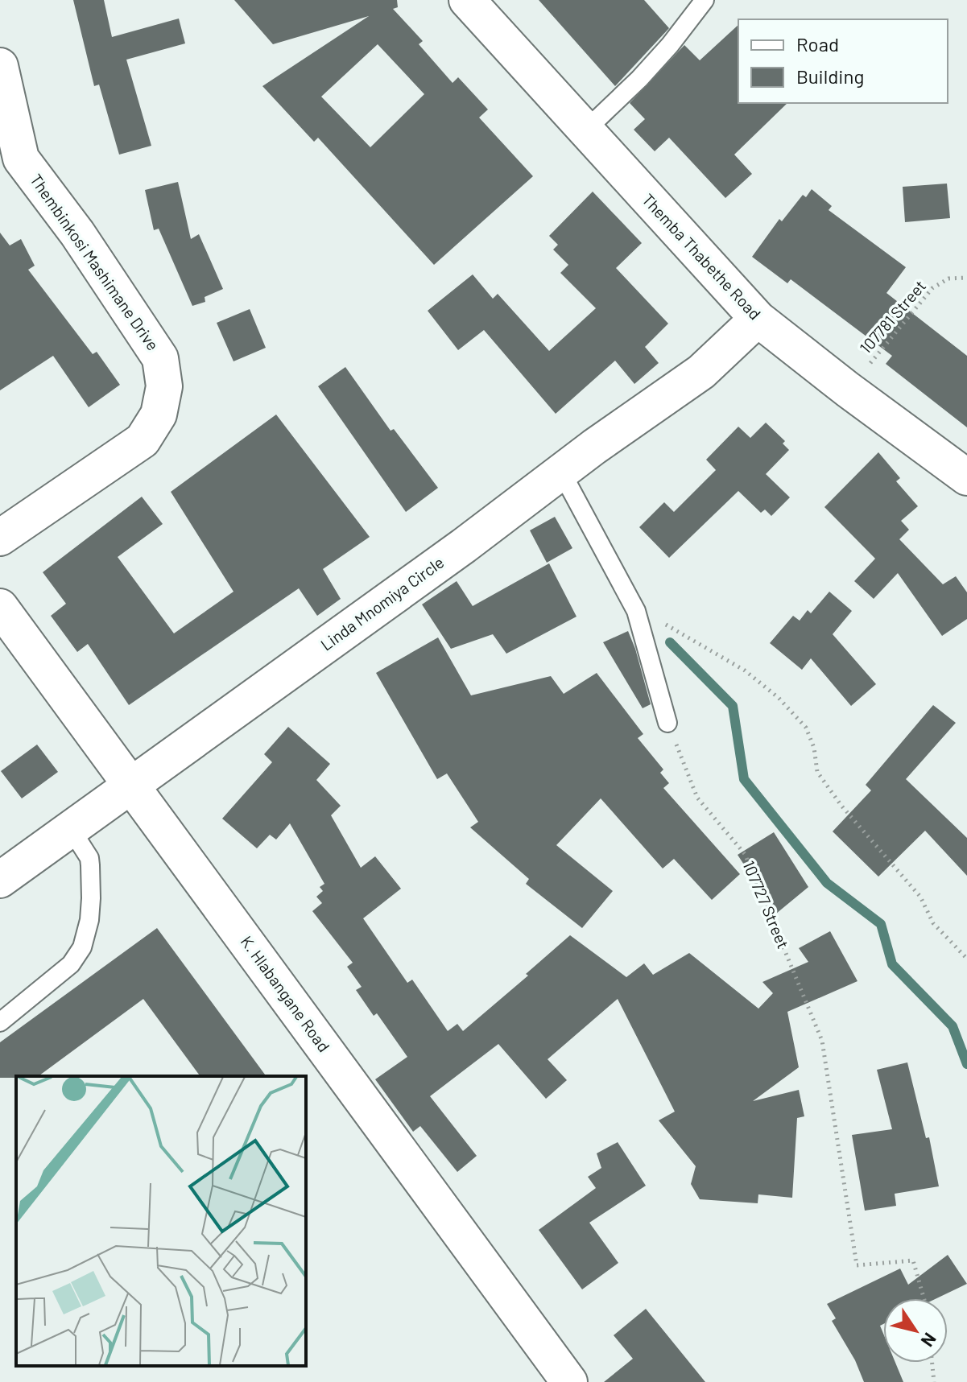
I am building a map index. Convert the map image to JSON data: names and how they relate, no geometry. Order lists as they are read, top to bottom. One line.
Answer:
{"streets":{"street":["Themba Thabethe Road","Thembinkosi Mashimane Drive","Linda Mnomiya Circle","K. Hlabangane Road"],"path":["107781 Street","107727 Street"]},"crossings":[["Themba Thabethe Road","107781 Street"],["Themba Thabethe Road","Linda Mnomiya Circle"],["Linda Mnomiya Circle","K. Hlabangane Road"]],"legend":["Road","Building"],"north":"bottom right"}
